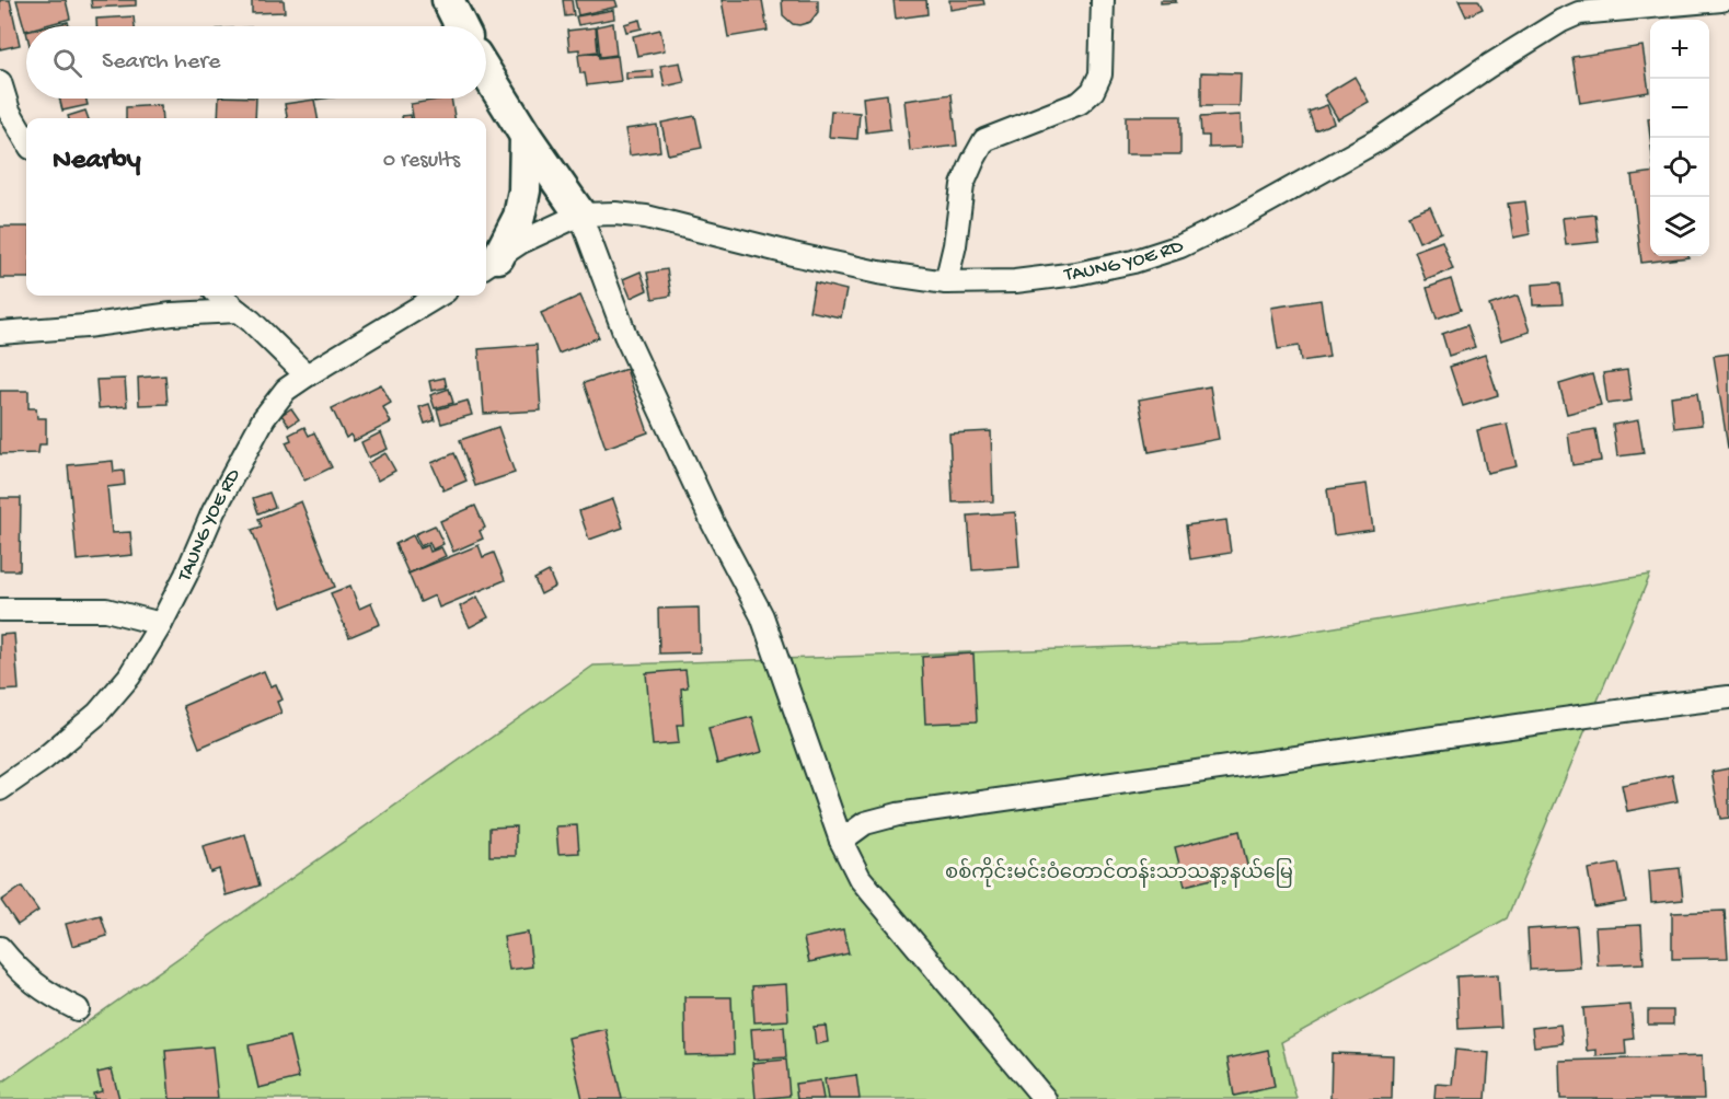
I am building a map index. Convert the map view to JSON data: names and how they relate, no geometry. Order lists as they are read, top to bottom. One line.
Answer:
{"streets":{"street":["TAUNG YOE RD"]},"parks":["စစ်ကိုင်းမင်းဝံတောင်တန်းသာသနာ့နယ်မြေ"],"page":{"map_buttons":["+","−"],"search":"Search here","heading":["Nearby","0 results"]}}
